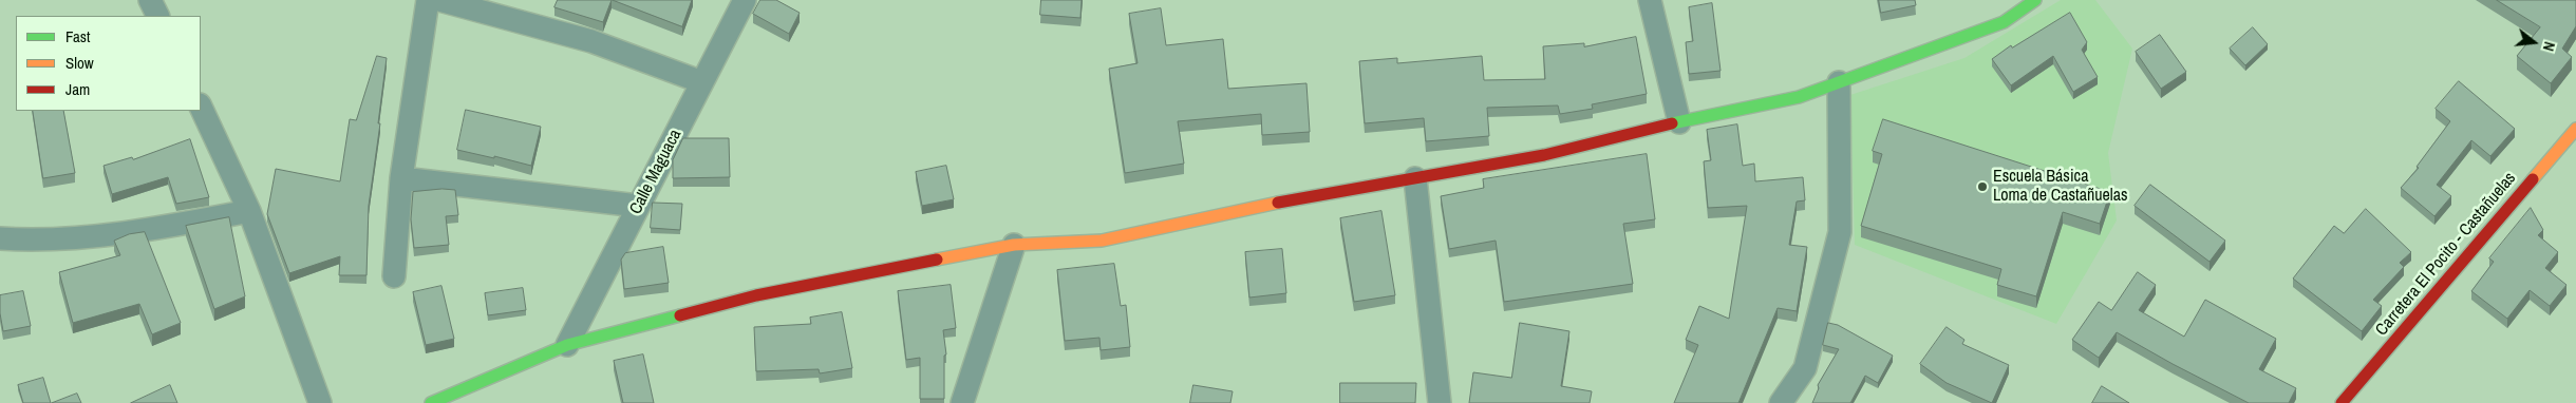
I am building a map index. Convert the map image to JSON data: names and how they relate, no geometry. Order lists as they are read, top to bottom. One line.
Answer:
{"streets":{"main road":["Carretera El Pocito - Castañuelas"],"street":["Calle Maguaca"]},"places":["Escuela Básica Loma de Castañuelas"],"legend":["Fast","Slow","Jam"],"north":"right"}
